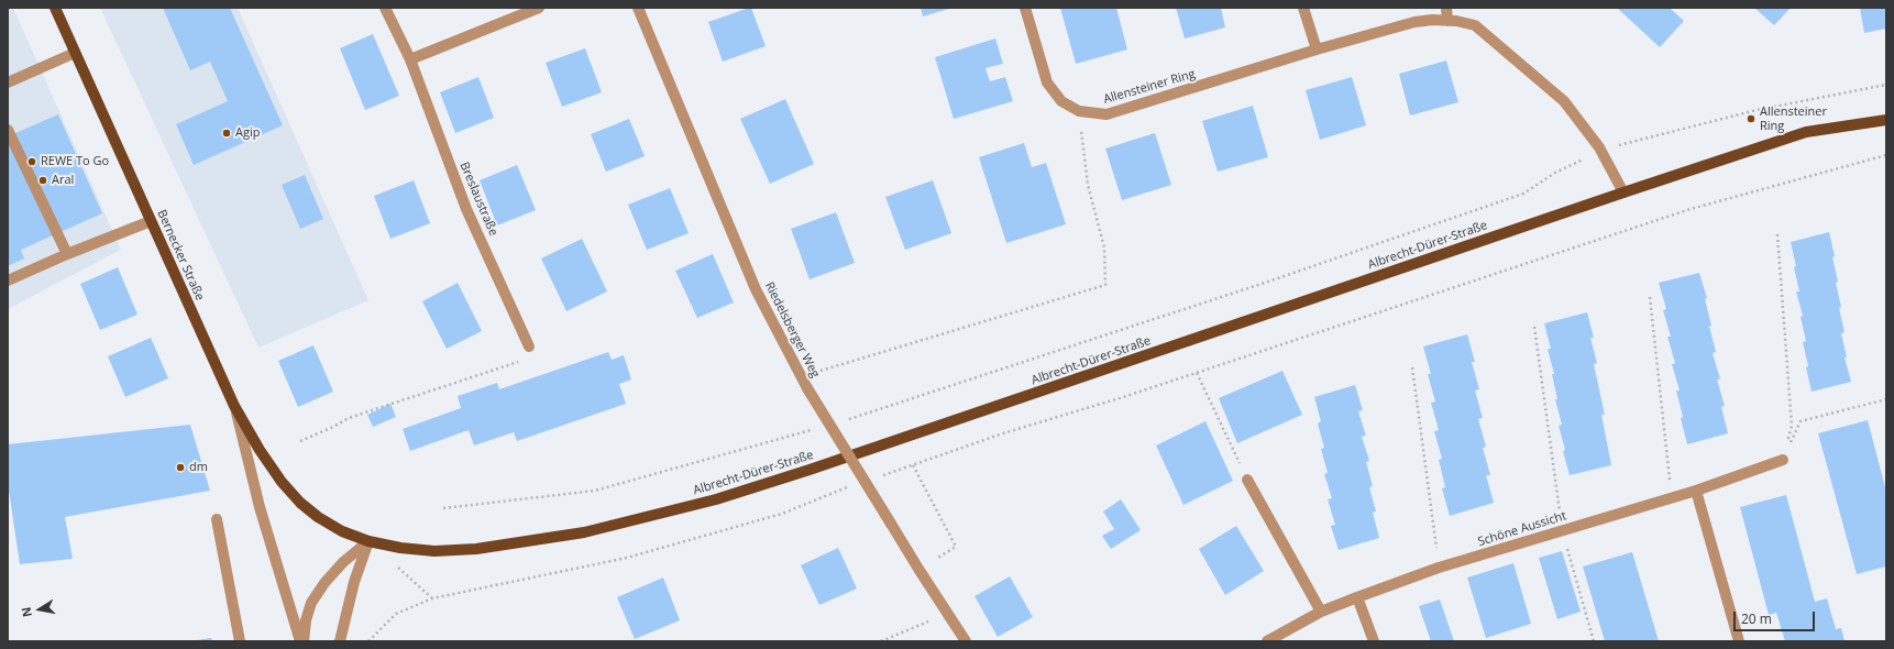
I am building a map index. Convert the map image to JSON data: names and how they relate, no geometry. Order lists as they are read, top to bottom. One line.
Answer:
{"streets":{"main road":["Albrecht-Dürer-Straße","Bernecker Straße"],"street":["Allensteiner Ring","Breslaustraße","Riedelsberger Weg","Schöne Aussicht"]},"crossings":[["Allensteiner Ring","Albrecht-Dürer-Straße"],["Albrecht-Dürer-Straße","Bernecker Straße"]],"places":["Allensteiner Ring","Agip","REWE To Go","Aral","dm"],"scale_bar":"20 m","north":"left"}
